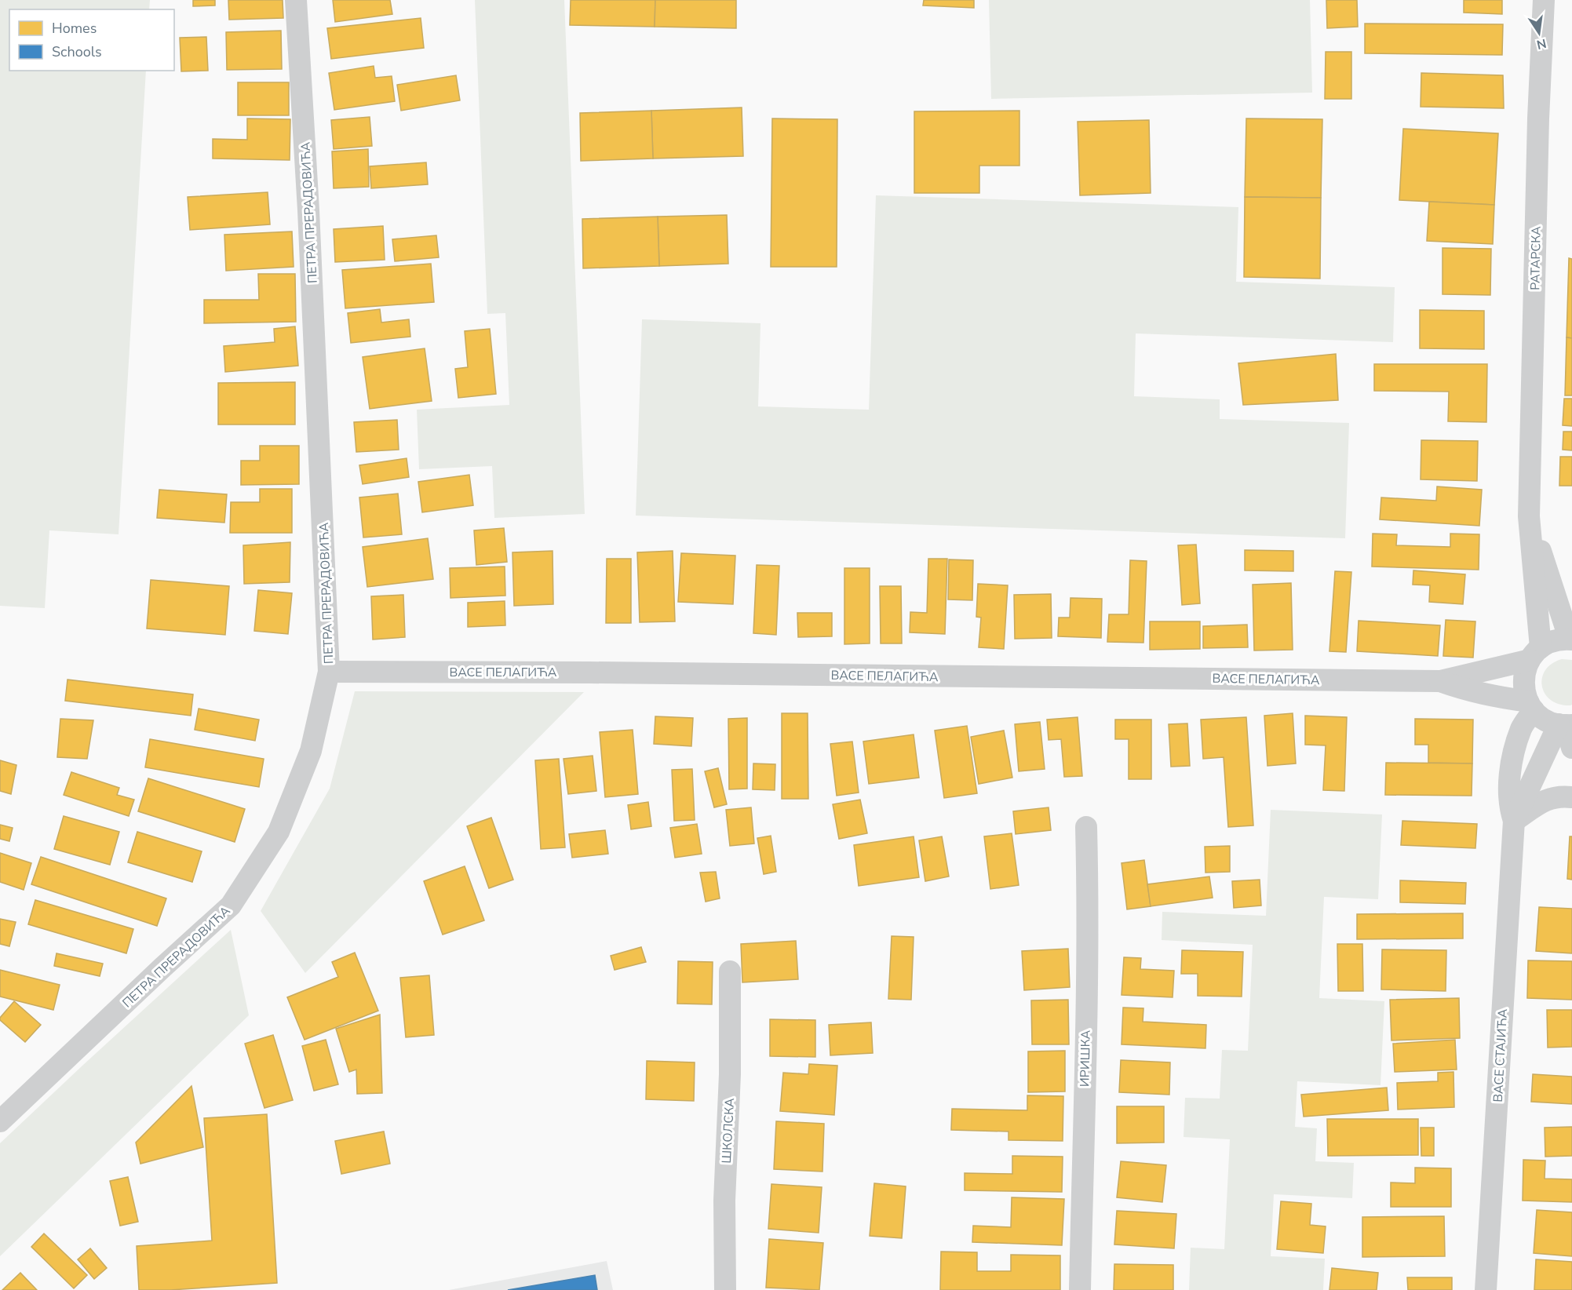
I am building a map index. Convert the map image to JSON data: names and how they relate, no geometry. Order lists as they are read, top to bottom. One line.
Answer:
{"streets":{"street":["ПЕТРА ПРЕРАДОВИЋА","РАТАРСКА","ВАСЕ ПЕЛАГИЋА","ВАСЕ СТАЈИЋА","ИРИШКА","ШКОЛСКА"]},"crossings":[["ПЕТРА ПРЕРАДОВИЋА","ВАСЕ ПЕЛАГИЋА"],["РАТАРСКА","ВАСЕ ПЕЛАГИЋА"],["ВАСЕ ПЕЛАГИЋА","ВАСЕ СТАЈИЋА"]],"legend":["Homes","Schools"],"north":"bottom"}
